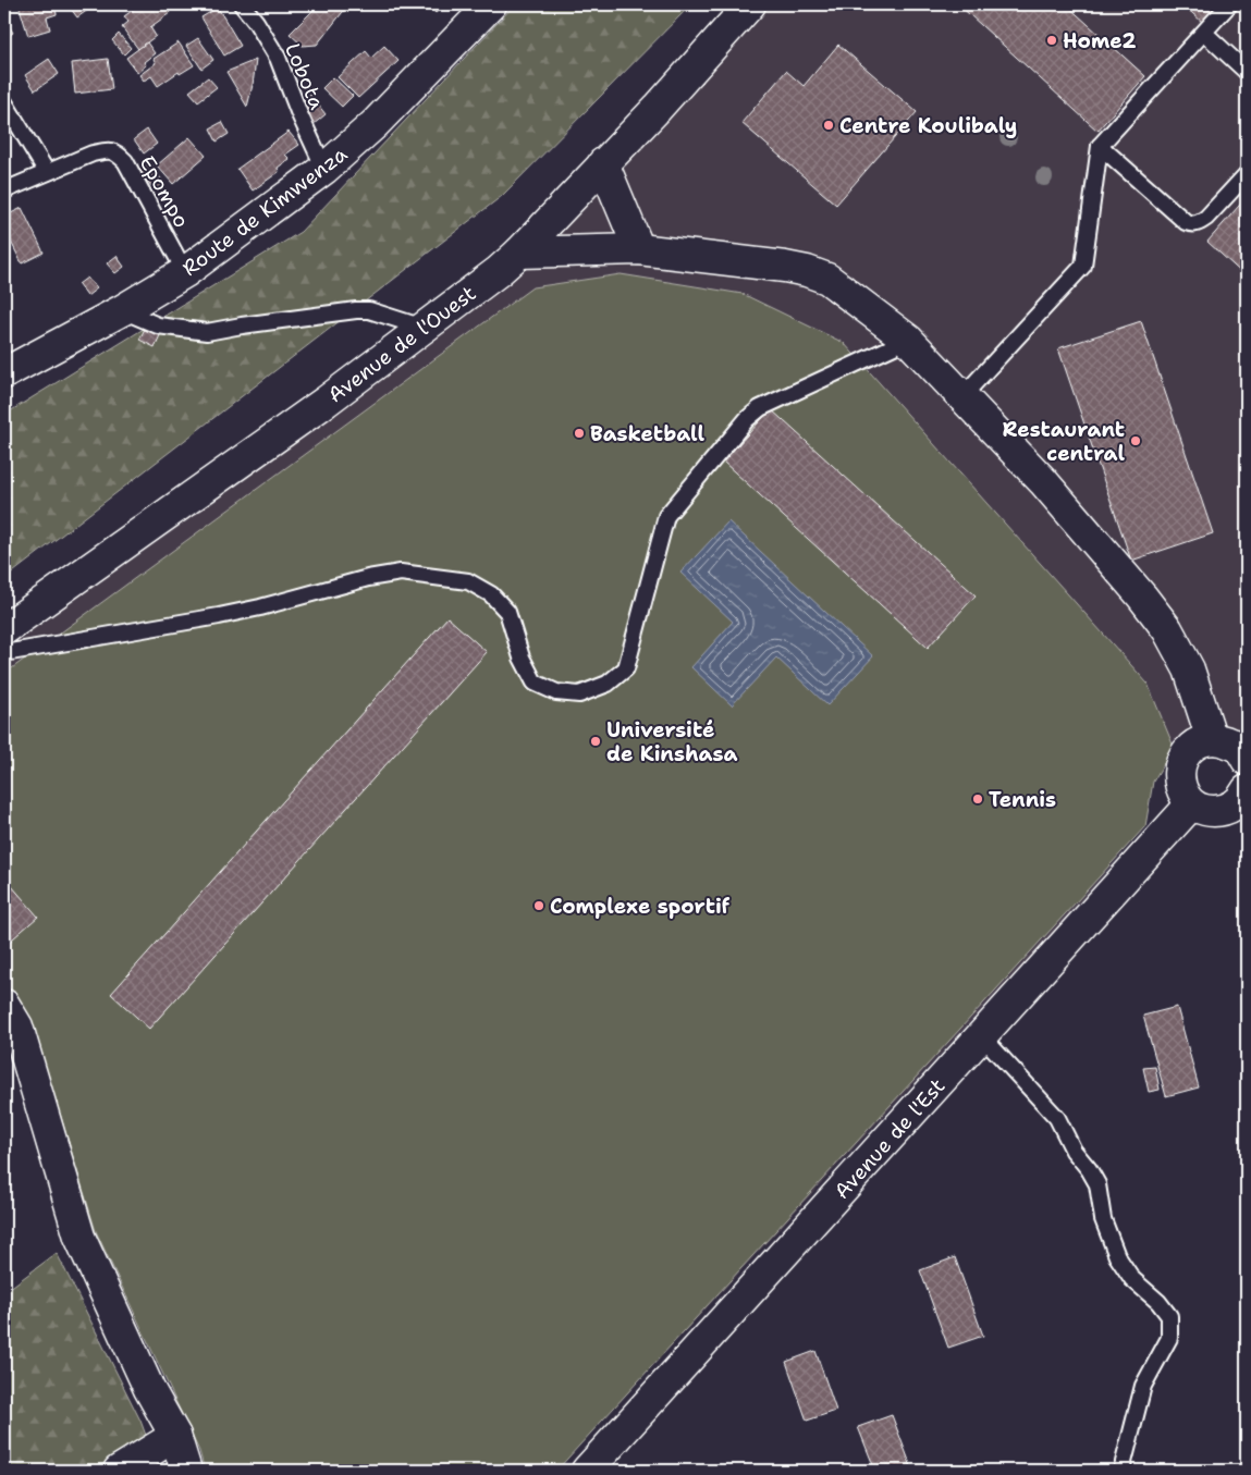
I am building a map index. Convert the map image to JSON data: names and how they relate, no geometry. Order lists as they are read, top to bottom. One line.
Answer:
{"streets":{"street":["Route de Kimwenza","Avenue de l'Ouest","Avenue de l'Est"],"lane":["Lobota","Epompo"]},"crossings":[["Lobota","Route de Kimwenza"],["Epompo","Route de Kimwenza"]],"places":["Home2","Centre Koulibaly","Basketball","Restaurant central","Université de Kinshasa","Tennis","Complexe sportif"]}
